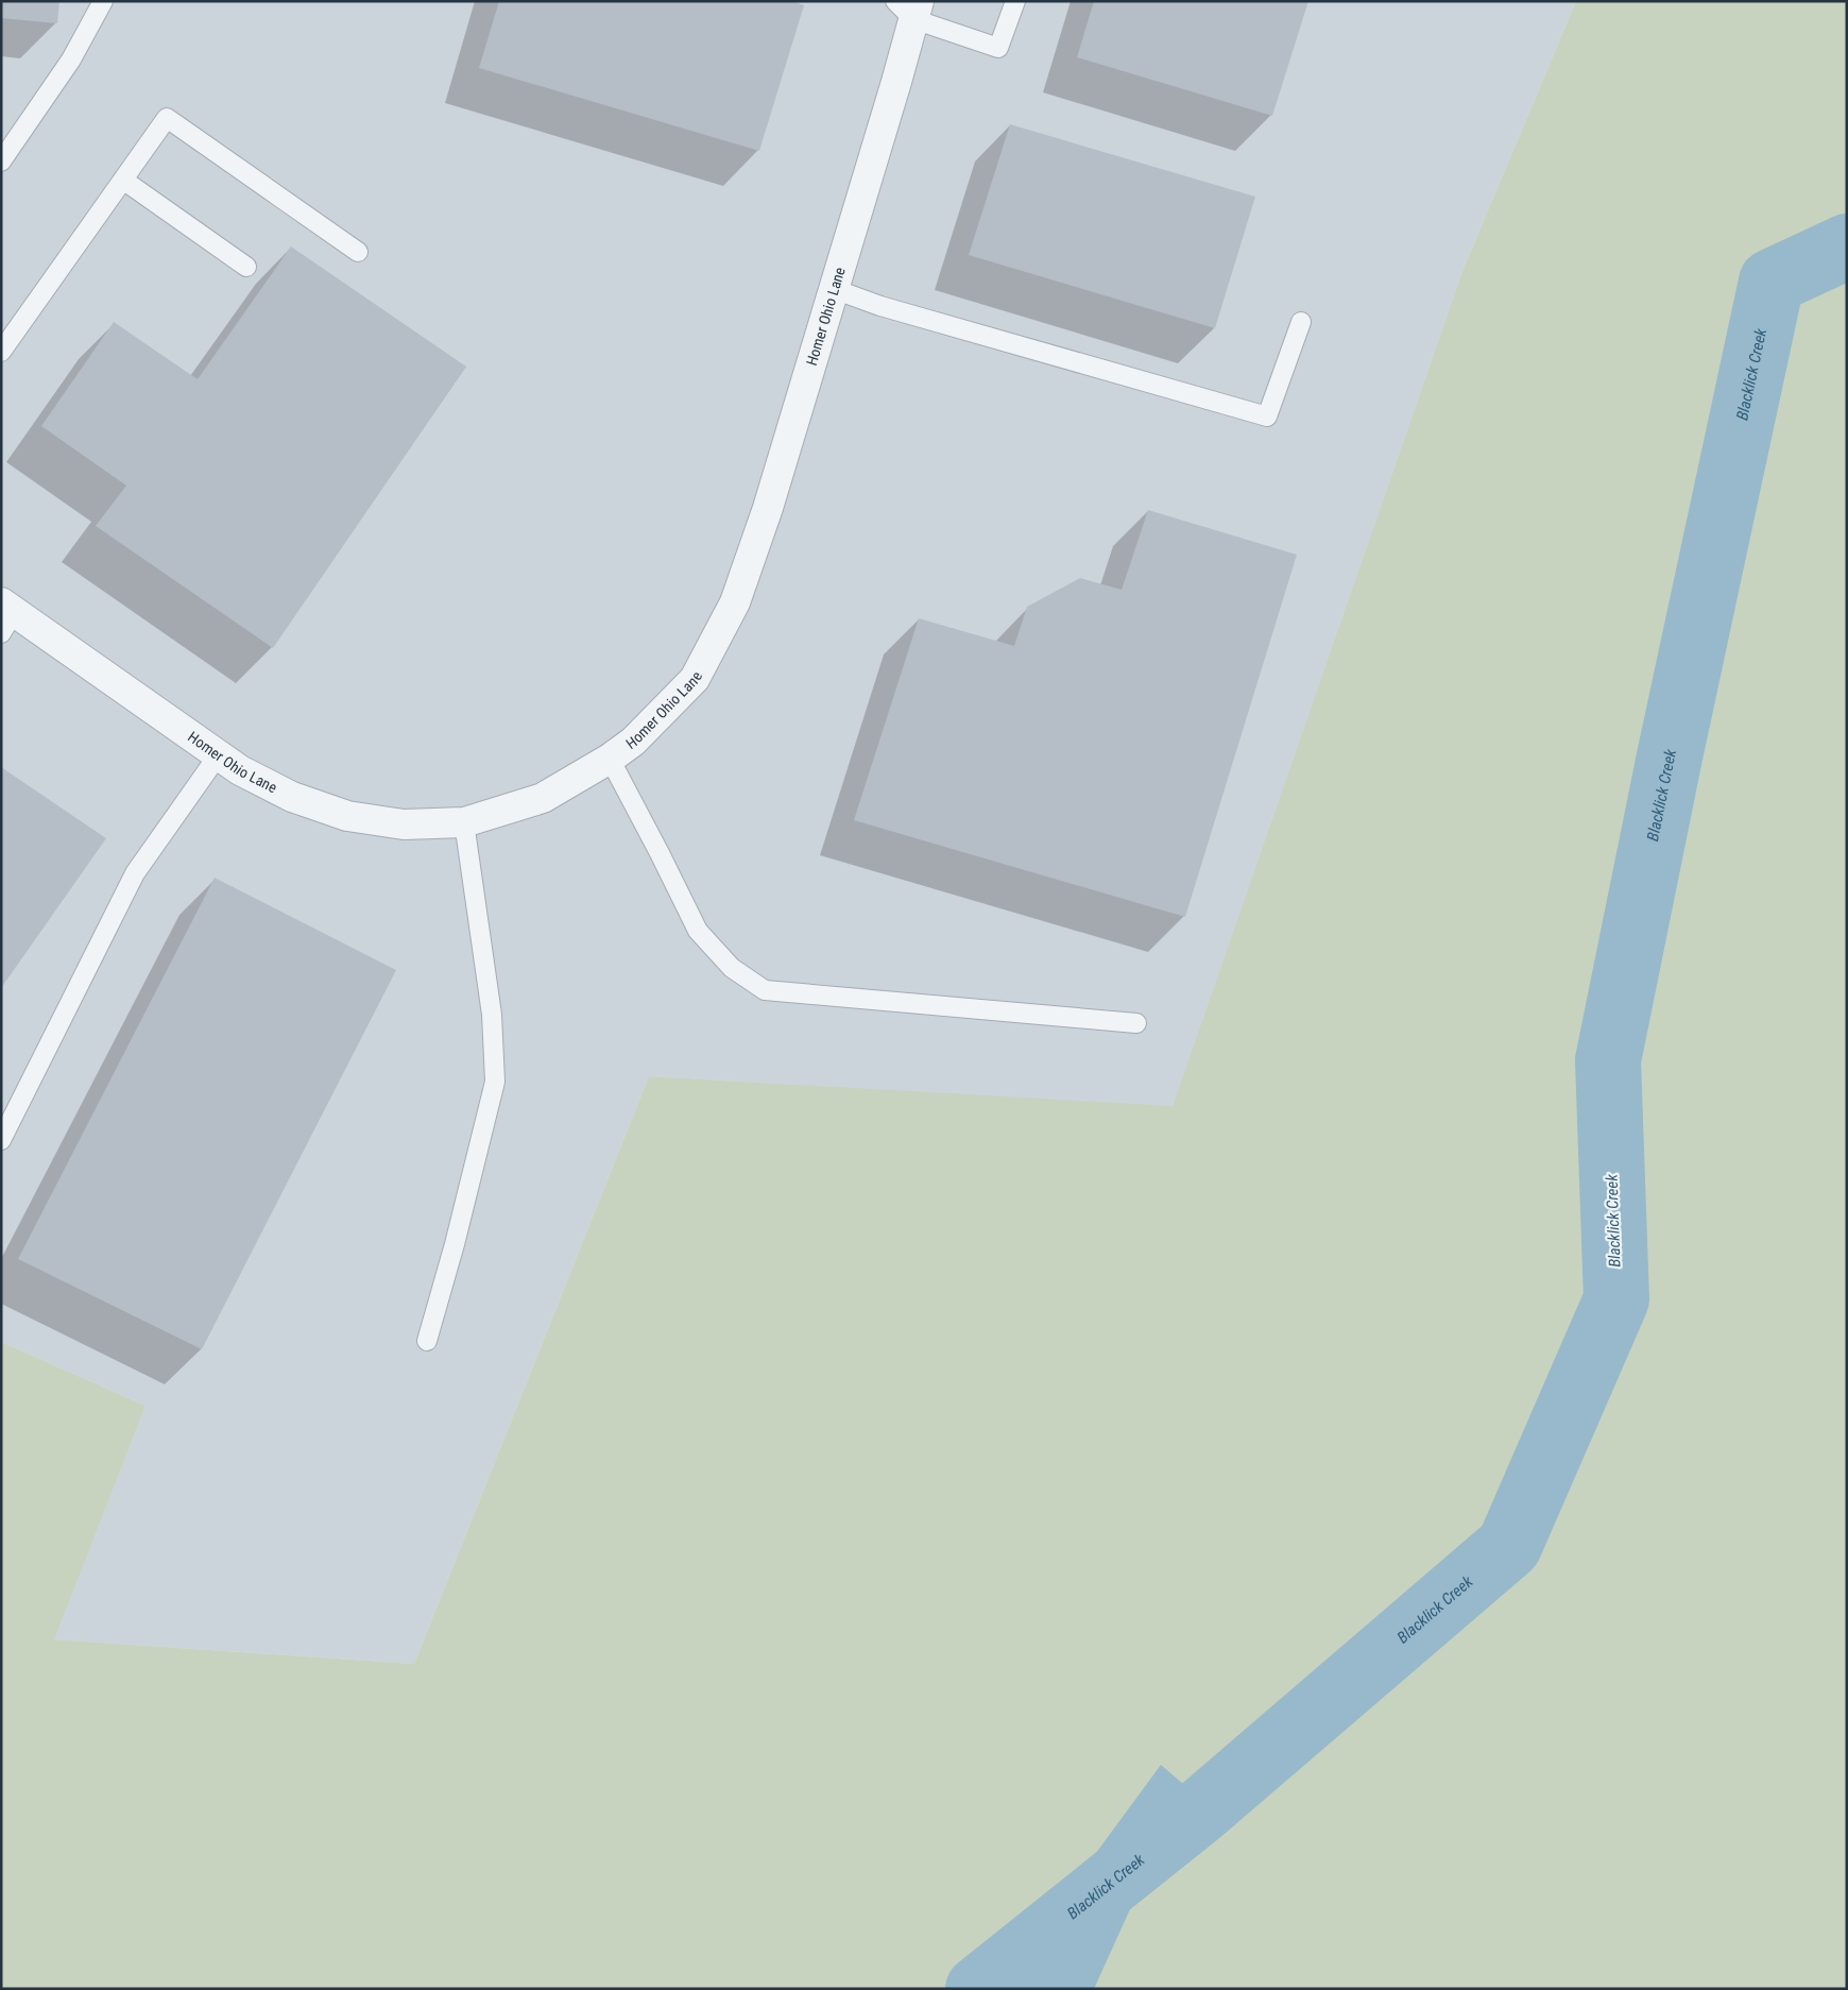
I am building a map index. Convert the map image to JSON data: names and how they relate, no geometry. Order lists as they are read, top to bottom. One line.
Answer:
{"streets":{"street":["Homer Ohio Lane"]},"water":["Blacklick Creek"]}
